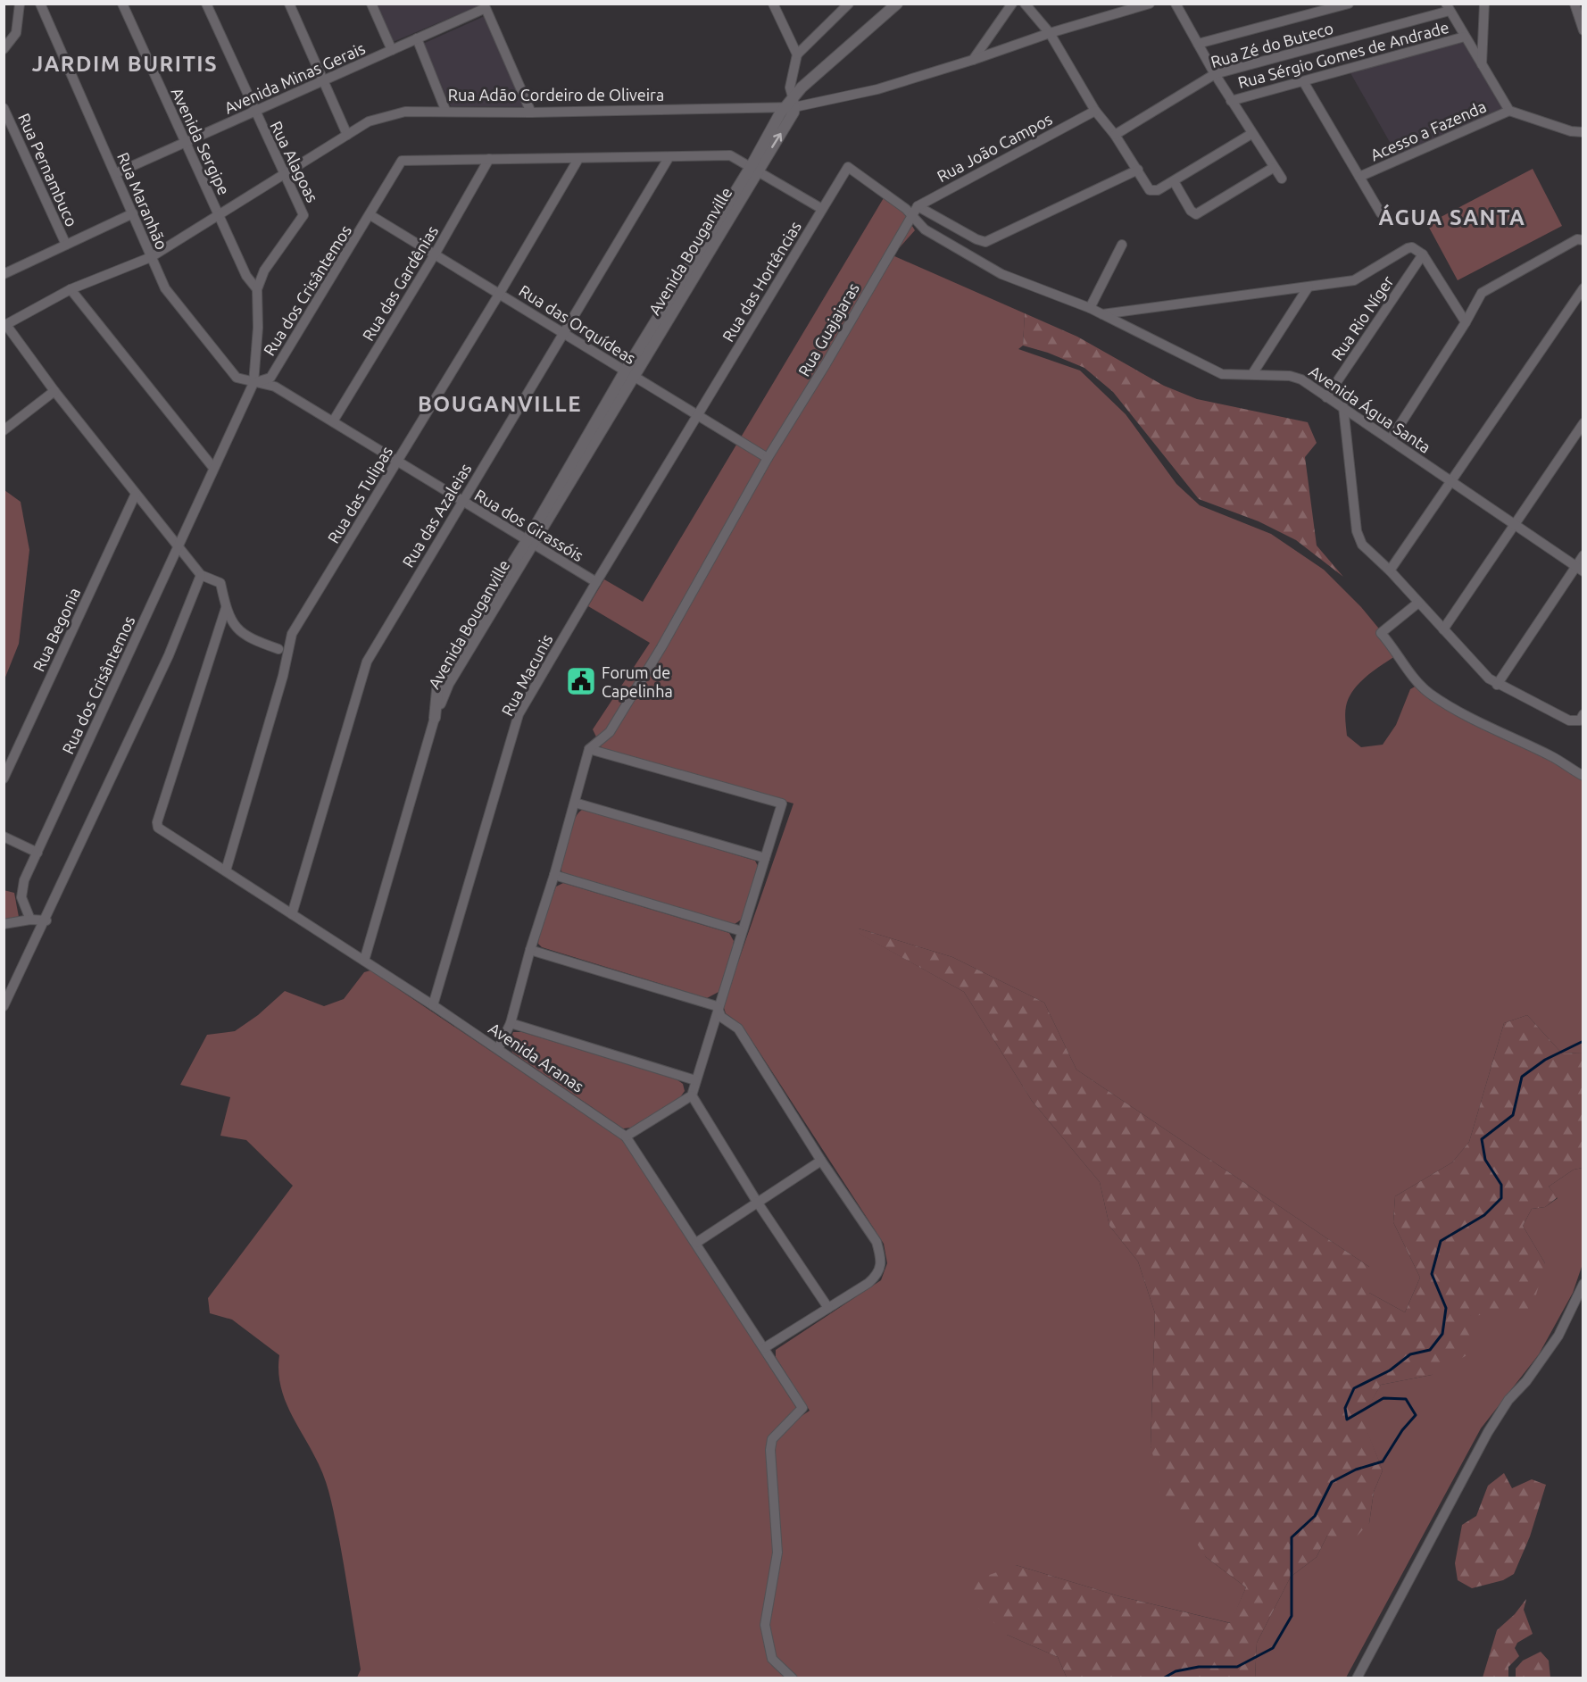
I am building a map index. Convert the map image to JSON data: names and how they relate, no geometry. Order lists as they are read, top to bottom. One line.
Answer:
{"streets":{"street":["Rua Zé do Buteco","Rua Sérgio Gomes de Andrade","Avenida Minas Gerais","Rua Adão Cordeiro de Oliveira","Acesso a Fazenda","Avenida Sergipe","Rua João Campos","Rua Alagoas","Rua Pernambuco","Rua Maranhão","Avenida Bouganville","Rua das Hortências","Rua das Gardênias","Rua dos Crisântemos","Rua Rio Níger","Rua das Orquídeas","Rua Guajajaras","Avenida Água Santa","Rua das Tulipas","Rua das Azaleias","Rua dos Girassóis","Rua Begonia","Rua Macunis","Avenida Aranas"]},"crossings":[["Avenida Minas Gerais","Rua Adão Cordeiro de Oliveira"],["Avenida Minas Gerais","Avenida Sergipe"],["Avenida Minas Gerais","Rua Alagoas"],["Avenida Minas Gerais","Rua Maranhão"],["Rua Adão Cordeiro de Oliveira","Avenida Sergipe"],["Rua Adão Cordeiro de Oliveira","Rua Alagoas"],["Rua Adão Cordeiro de Oliveira","Rua Maranhão"],["Rua Adão Cordeiro de Oliveira","Avenida Bouganville"],["Avenida Sergipe","Rua Alagoas"],["Rua Maranhão","Rua dos Crisântemos"],["Rua Maranhão","Rua dos Girassóis"],["Avenida Bouganville","Rua dos Crisântemos"],["Avenida Bouganville","Rua das Orquídeas"],["Avenida Bouganville","Rua dos Girassóis"],["Rua das Hortências","Rua dos Crisântemos"],["Rua das Hortências","Rua das Orquídeas"],["Rua das Hortências","Avenida Água Santa"],["Rua das Hortências","Rua Macunis"],["Rua das Gardênias","Rua dos Crisântemos"],["Rua das Gardênias","Rua das Orquídeas"],["Rua das Gardênias","Rua dos Girassóis"],["Rua dos Crisântemos","Rua das Orquídeas"],["Rua dos Crisântemos","Rua das Tulipas"],["Rua dos Crisântemos","Rua das Azaleias"],["Rua dos Crisântemos","Rua dos Girassóis"],["Rua Rio Níger","Avenida Água Santa"],["Rua das Orquídeas","Rua Guajajaras"],["Rua das Orquídeas","Rua das Tulipas"],["Rua das Orquídeas","Rua das Azaleias"],["Rua das Orquídeas","Rua Macunis"],["Rua Guajajaras","Avenida Água Santa"],["Rua das Tulipas","Rua dos Girassóis"],["Rua das Tulipas","Avenida Aranas"],["Rua das Azaleias","Rua dos Girassóis"],["Rua das Azaleias","Avenida Aranas"],["Rua dos Girassóis","Rua Macunis"],["Rua Macunis","Avenida Aranas"]],"districts":["JARDIM BURITIS","ÁGUA SANTA","BOUGANVILLE"],"places":{"public building":["Forum de Capelinha"]}}
